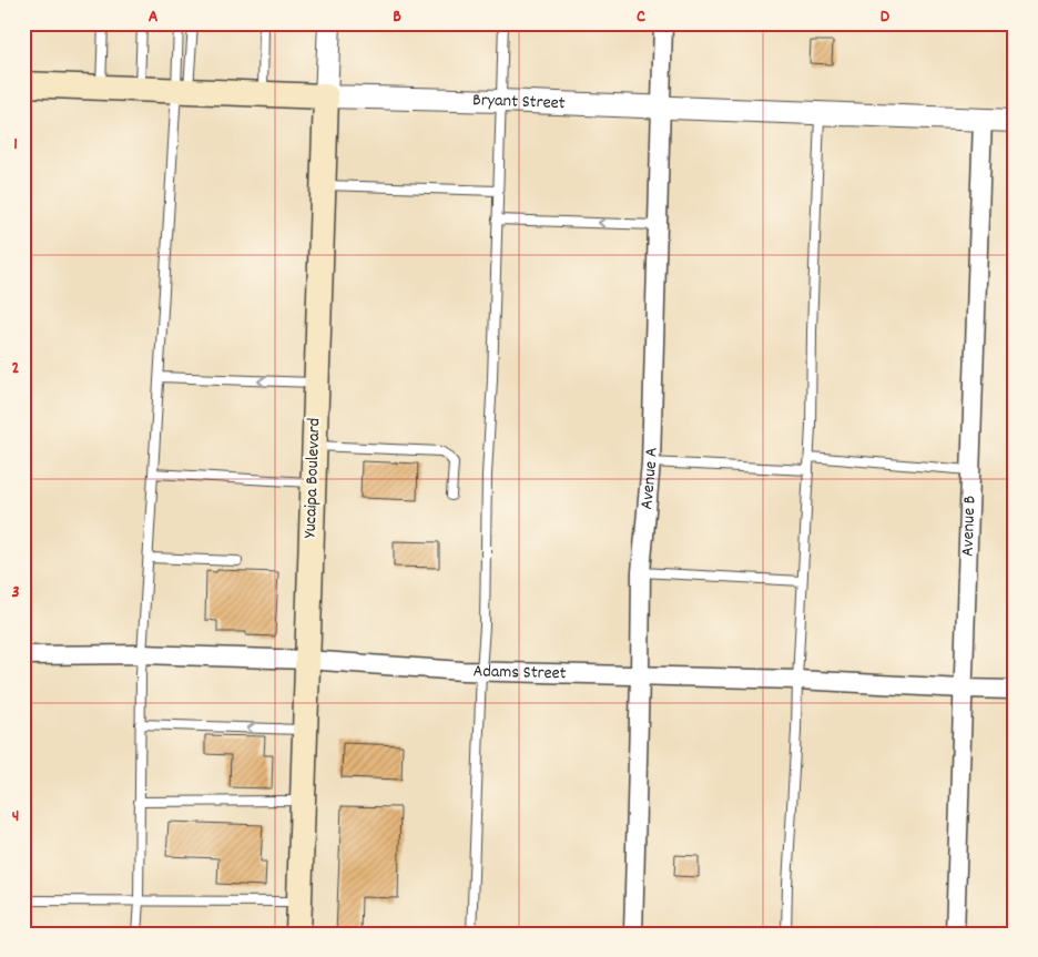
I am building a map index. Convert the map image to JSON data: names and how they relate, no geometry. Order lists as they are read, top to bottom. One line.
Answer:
{"streets":{"main road":["Bryant Street","Yucaipa Boulevard"],"street":["Avenue A","Avenue B","Adams Street"]},"crossings":[["Bryant Street","Yucaipa Boulevard"],["Bryant Street","Avenue A"],["Bryant Street","Avenue B"],["Yucaipa Boulevard","Adams Street"],["Avenue A","Adams Street"],["Avenue B","Adams Street"]],"grid":{"columns":["A","B","C","D"],"rows":["1","2","3","4"]}}
